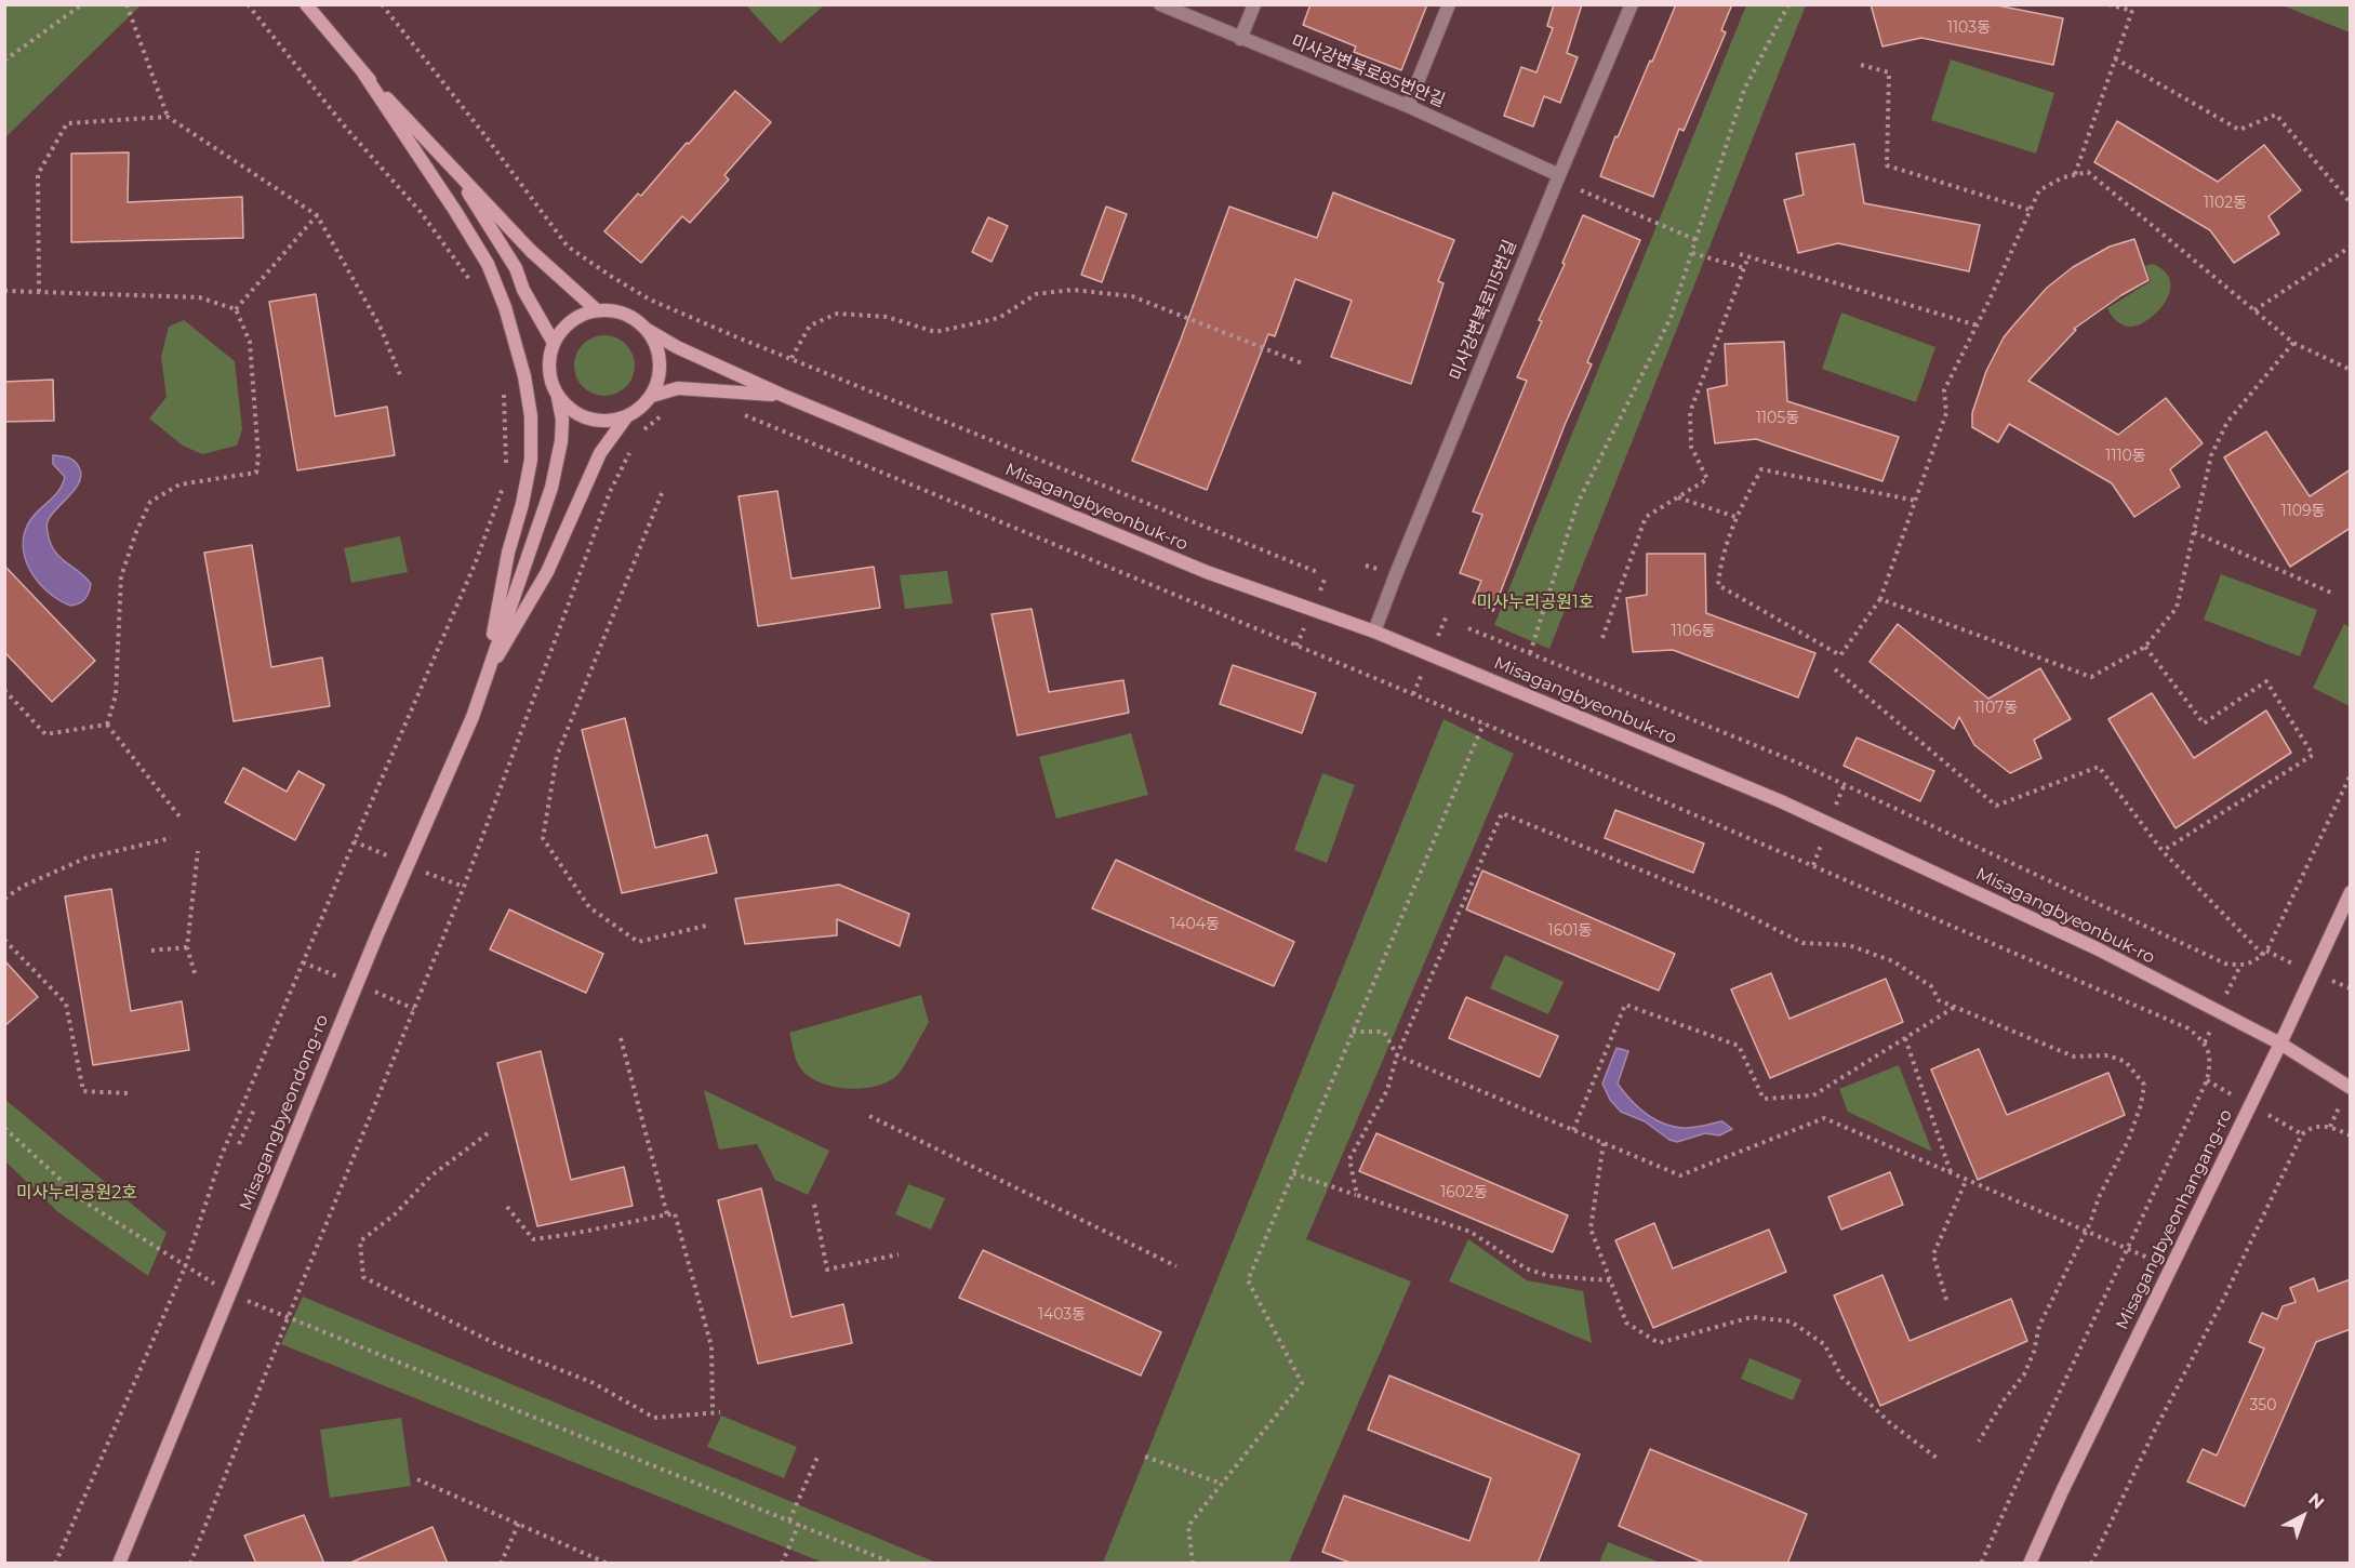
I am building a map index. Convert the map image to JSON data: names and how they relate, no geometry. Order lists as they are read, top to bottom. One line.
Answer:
{"streets":{"main road":["Misagangbyeonbuk-ro","Misagangbyeondong-ro","Misagangbyeonhangang-ro"],"street":["미사강변북로85번안길","미사강변북로115번길"]},"crossings":[["미사강변북로85번안길","미사강변북로115번길"],["미사강변북로115번길","Misagangbyeonbuk-ro"],["Misagangbyeonbuk-ro","Misagangbyeonhangang-ro"]],"parks":["미사누리공원1호","미사누리공원2호"],"house_numbers":["1103동","1102동","1105동","1110동","1109동","1106동","1107동","1404동","1601동","1602동","1403동","350"],"north":"top right"}
